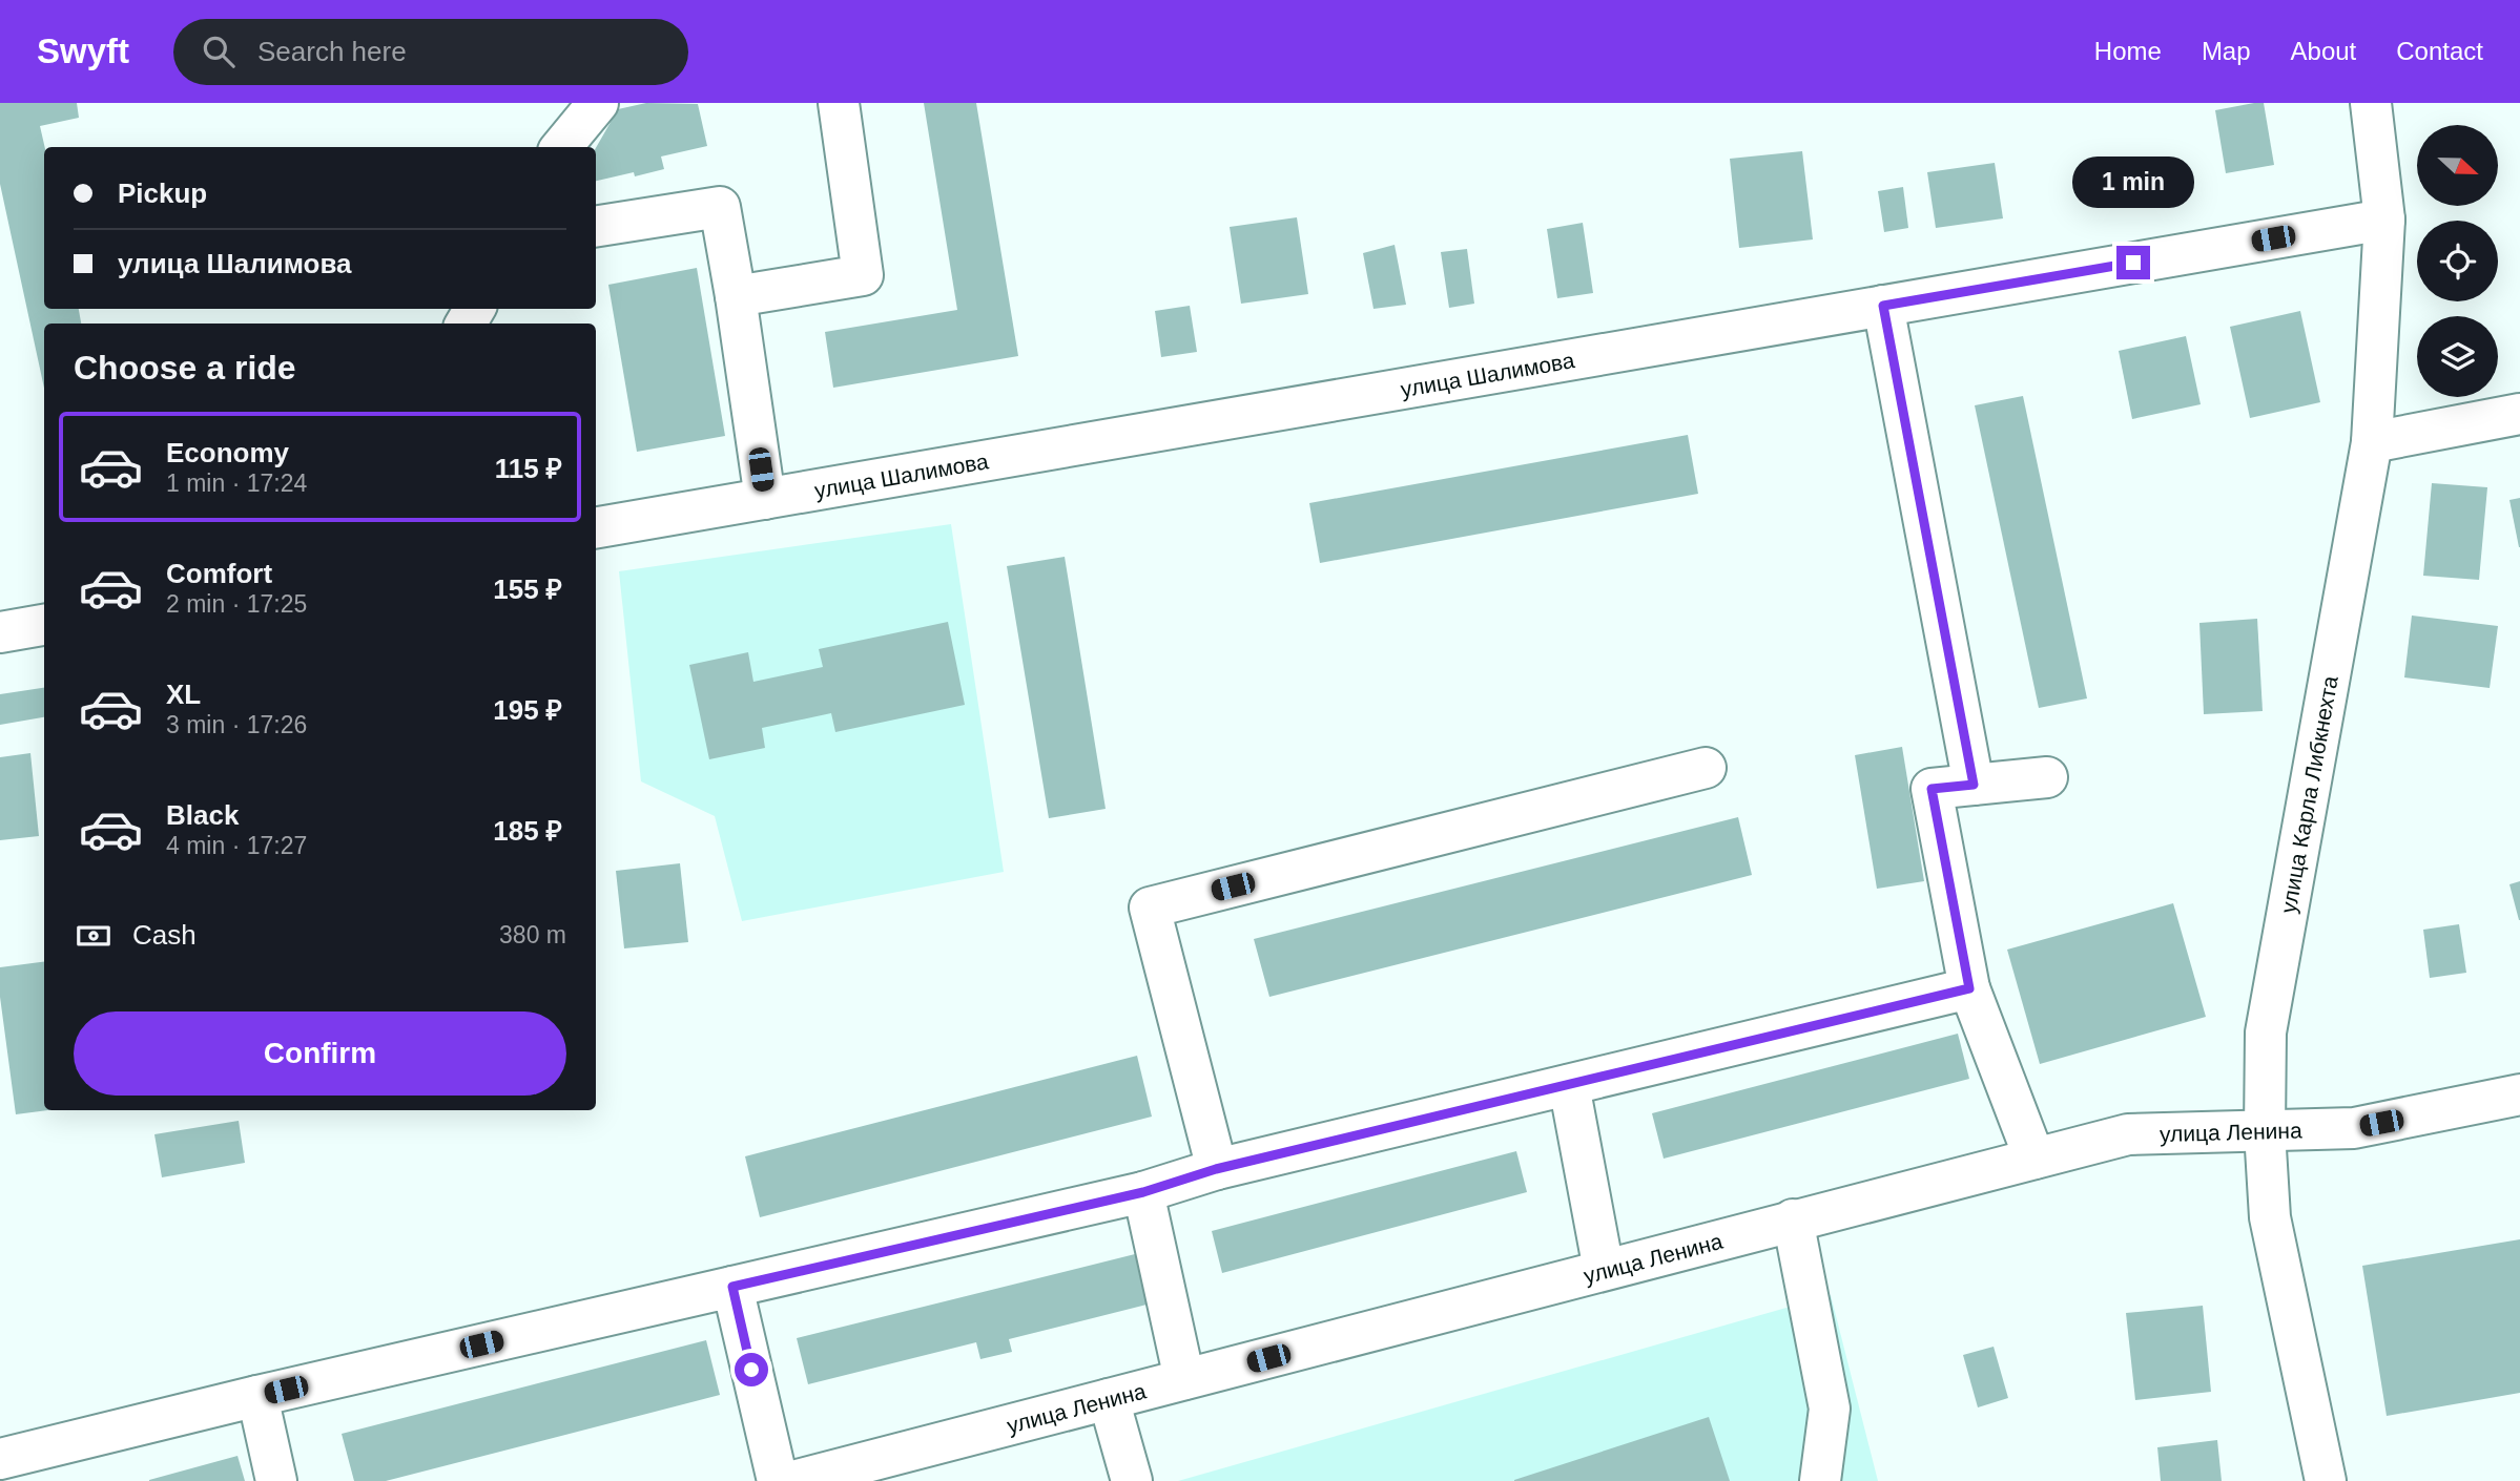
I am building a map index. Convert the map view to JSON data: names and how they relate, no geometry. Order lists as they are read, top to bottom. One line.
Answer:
{"streets":{"street":["улица Шалимова","улица Карла Либкнехта","улица Ленина"]},"crossings":[["улица Шалимова","улица Карла Либкнехта"],["улица Карла Либкнехта","улица Ленина"]],"north":"right","page":{"header":"Swyft","search":"Search here","nav":["Home","Map","About","Contact"],"banner":["Pickup","улица Шалимова"],"bubble":"1 min","heading":"Choose a ride","list":[{"name":"Economy","note":"1 min · 17:24","value":"115 ₽"},{"name":"Comfort","note":"2 min · 17:25","value":"155 ₽"},{"name":"XL","note":"3 min · 17:26","value":"195 ₽"},{"name":"Black","note":"4 min · 17:27","value":"185 ₽"}],"pay":["Cash","380 m"],"buttons":"Confirm"}}
